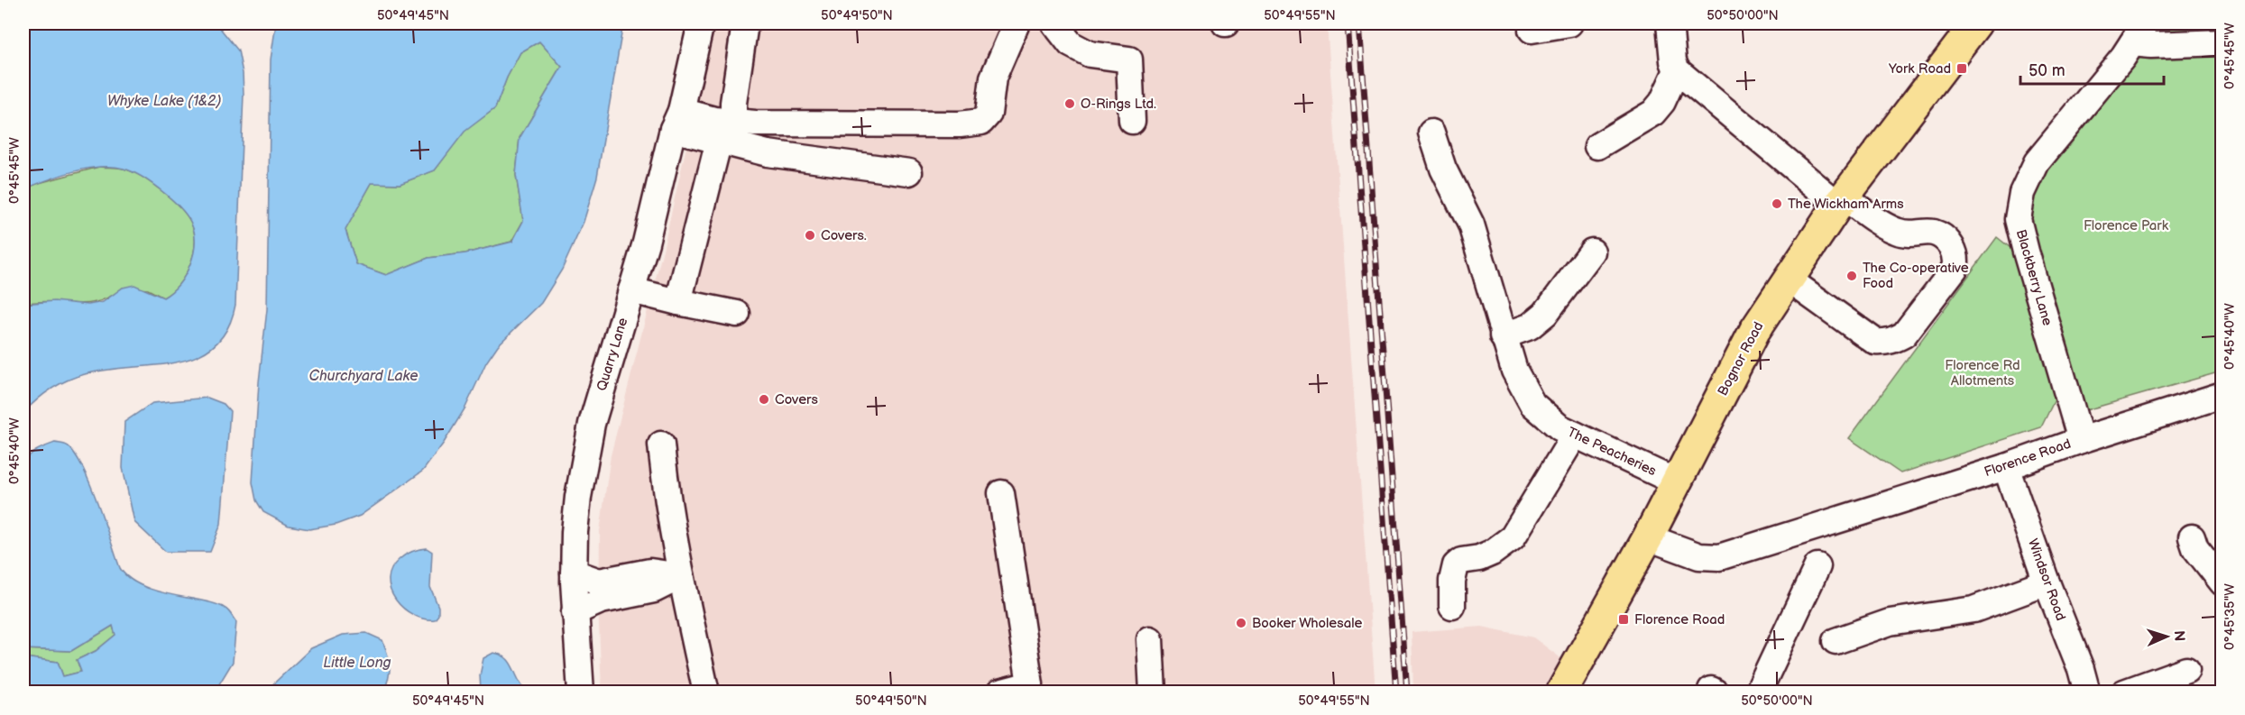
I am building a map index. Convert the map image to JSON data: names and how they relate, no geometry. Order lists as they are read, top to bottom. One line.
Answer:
{"streets":{"main road":["Bognor Road"],"street":["Blackberry Lane","Quarry Lane","The Peacheries","Florence Road","Windsor Road"]},"crossings":[["Blackberry Lane","Florence Road"],["Bognor Road","The Peacheries"],["Bognor Road","Florence Road"],["Florence Road","Windsor Road"]],"water":["Whyke Lake (1&2)","Churchyard Lake","Little Long"],"parks":["Florence Park","Florence Rd Allotments"],"places":{"transit":["York Road","Florence Road"],"other":["O-Rings Ltd.","The Wickham Arms","Covers.","The Co-operative Food","Covers","Booker Wholesale"]},"scale_bar":"50 m","north":"right","coordinates":["50°49'45\"N","50°49'50\"N","50°49'55\"N","50°50'00\"N","0°45'45\"W","0°45'40\"W","0°45'35\"W"]}
